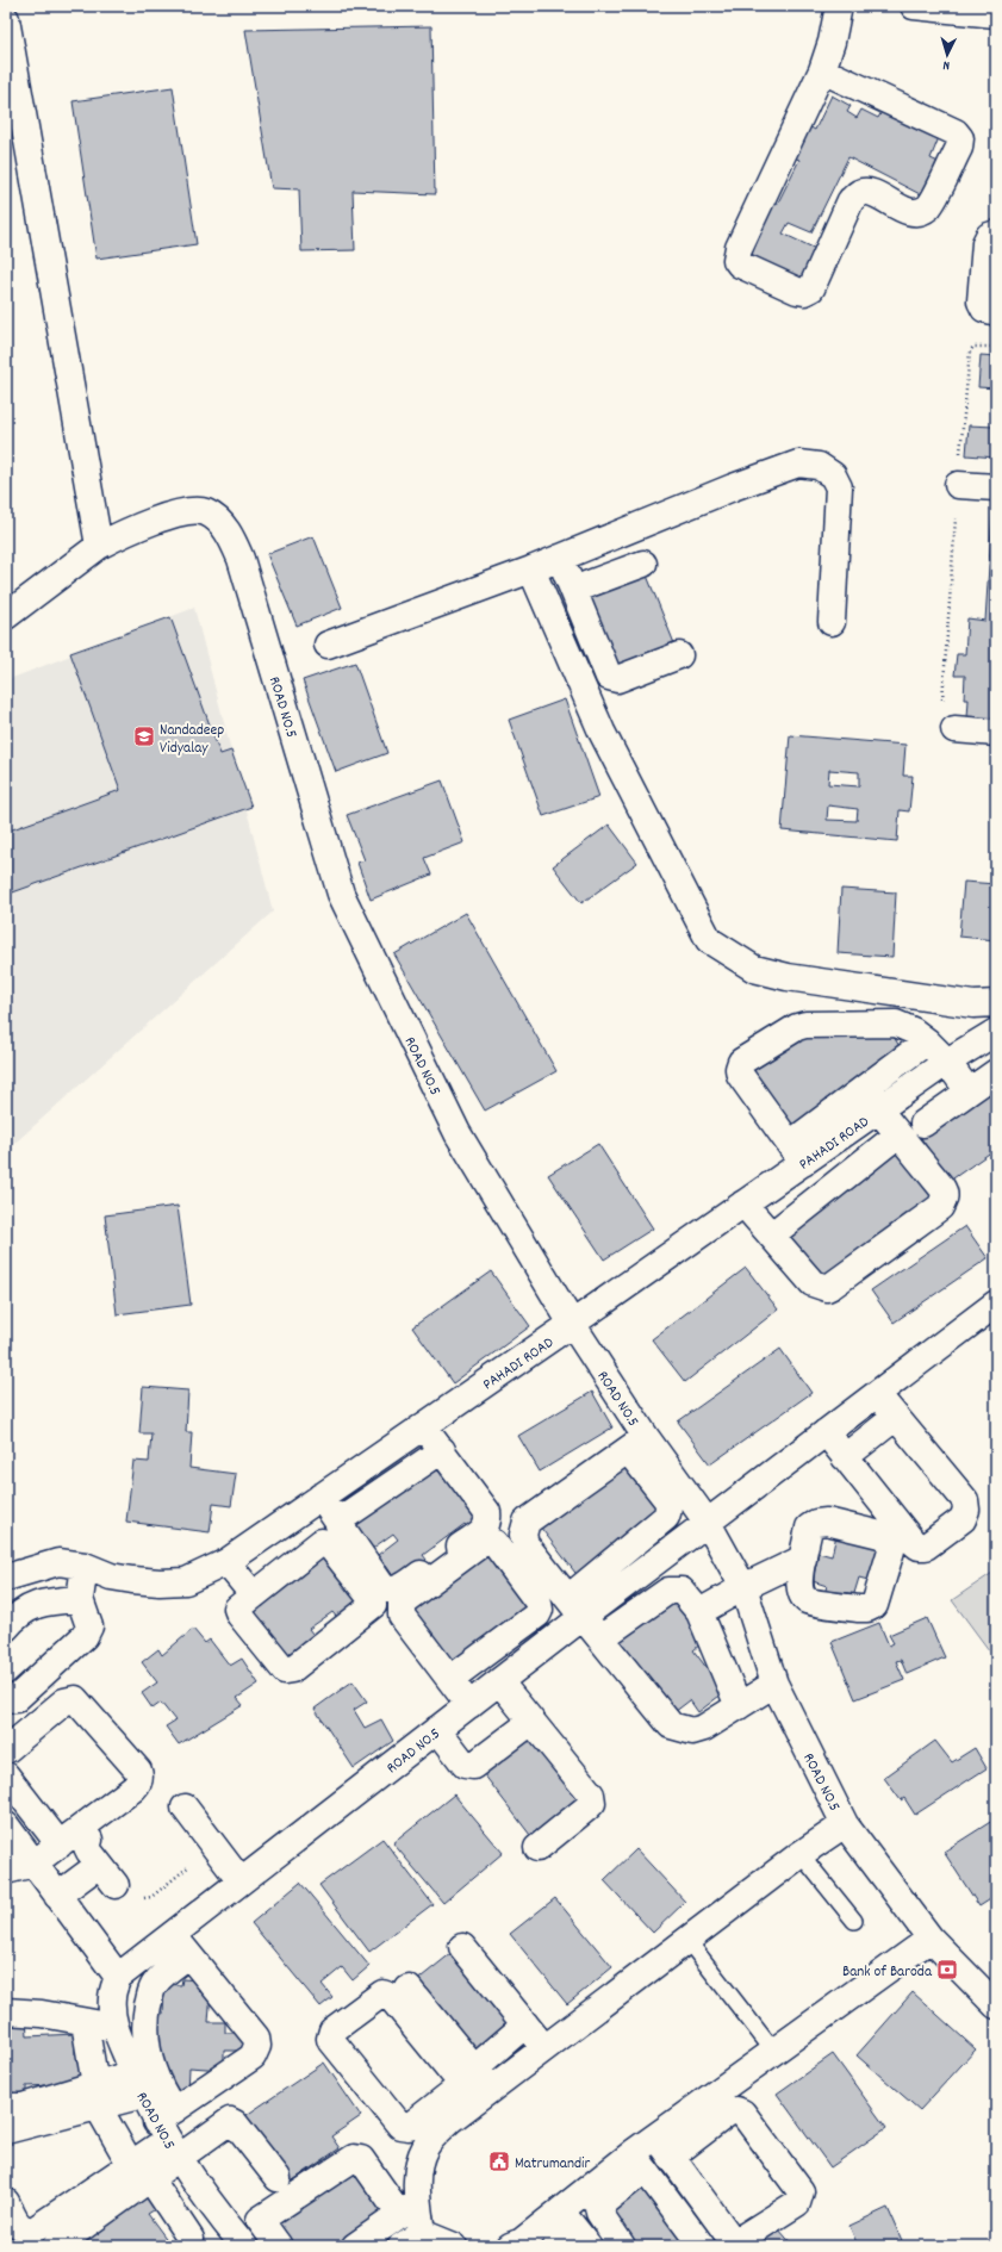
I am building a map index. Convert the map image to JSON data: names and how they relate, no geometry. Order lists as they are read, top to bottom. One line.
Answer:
{"streets":{"street":["ROAD NO.5","PAHADI ROAD"]},"crossings":[["ROAD NO.5","PAHADI ROAD"]],"places":{"school or university":["Nandadeep Vidyalay"],"bank":["Bank of Baroda"],"public building":["Matrumandir"]},"north":"bottom"}
